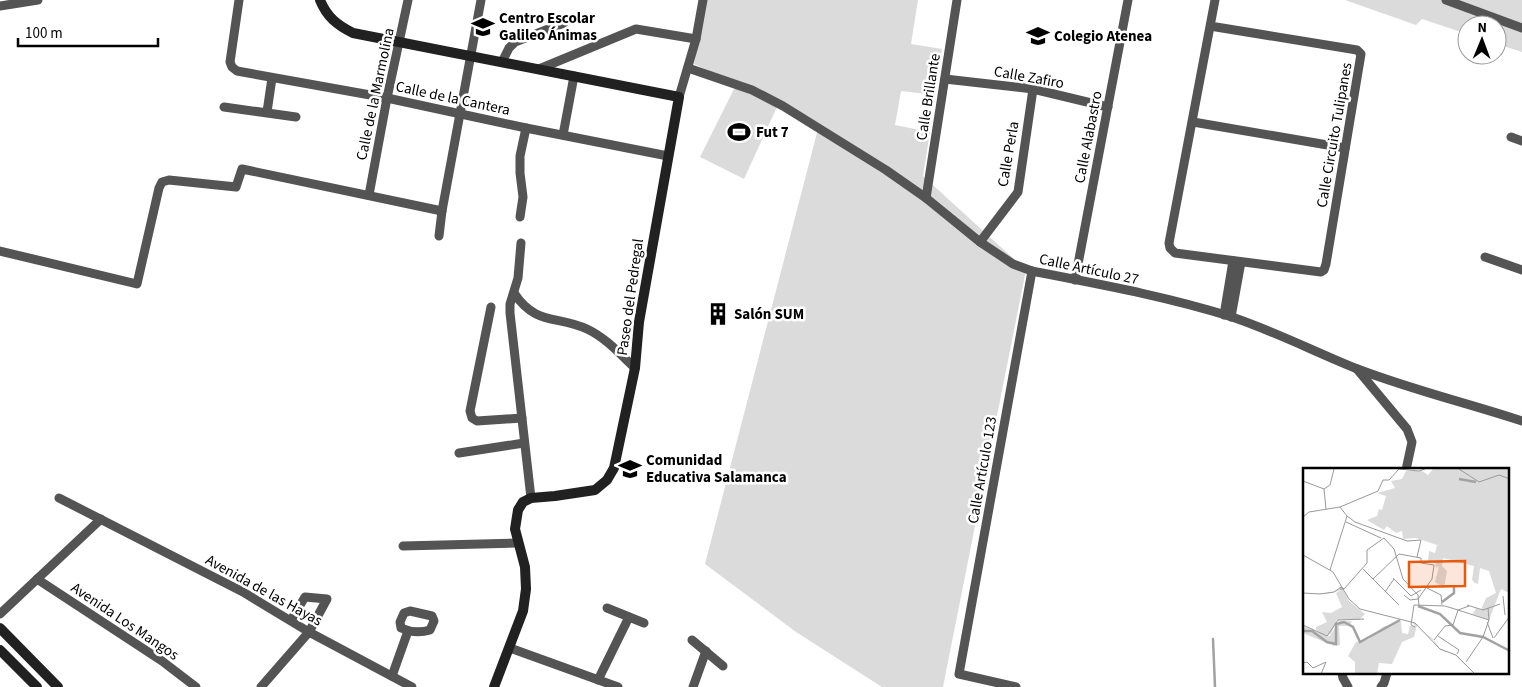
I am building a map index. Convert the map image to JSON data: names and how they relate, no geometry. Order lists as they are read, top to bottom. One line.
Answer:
{"streets":{"street":["Calle Zafiro","Calle de la Marmolina","Calle Brillante","Calle de la Cantera","Calle Circuito Tulipanes","Calle Alabastro","Calle Perla","Calle Artículo 27","Paseo del Pedregal","Calle Artículo 123","Avenida de las Hayas","Avenida Los Mangos"]},"crossings":[["Calle Zafiro","Calle Brillante"],["Calle Zafiro","Calle Alabastro"],["Calle Zafiro","Calle Perla"],["Calle de la Marmolina","Calle de la Cantera"],["Calle Brillante","Calle Artículo 27"],["Calle de la Cantera","Paseo del Pedregal"],["Calle Alabastro","Calle Artículo 27"],["Calle Perla","Calle Artículo 27"],["Calle Artículo 27","Paseo del Pedregal"],["Calle Artículo 27","Calle Artículo 123"]],"places":{"school or university":["Centro Escolar Galileo Ánimas","Colegio Atenea","Comunidad Educativa Salamanca"],"sports":["Fut 7"],"building":["Salón SUM"]},"scale_bar":"100 m","north":"top"}
